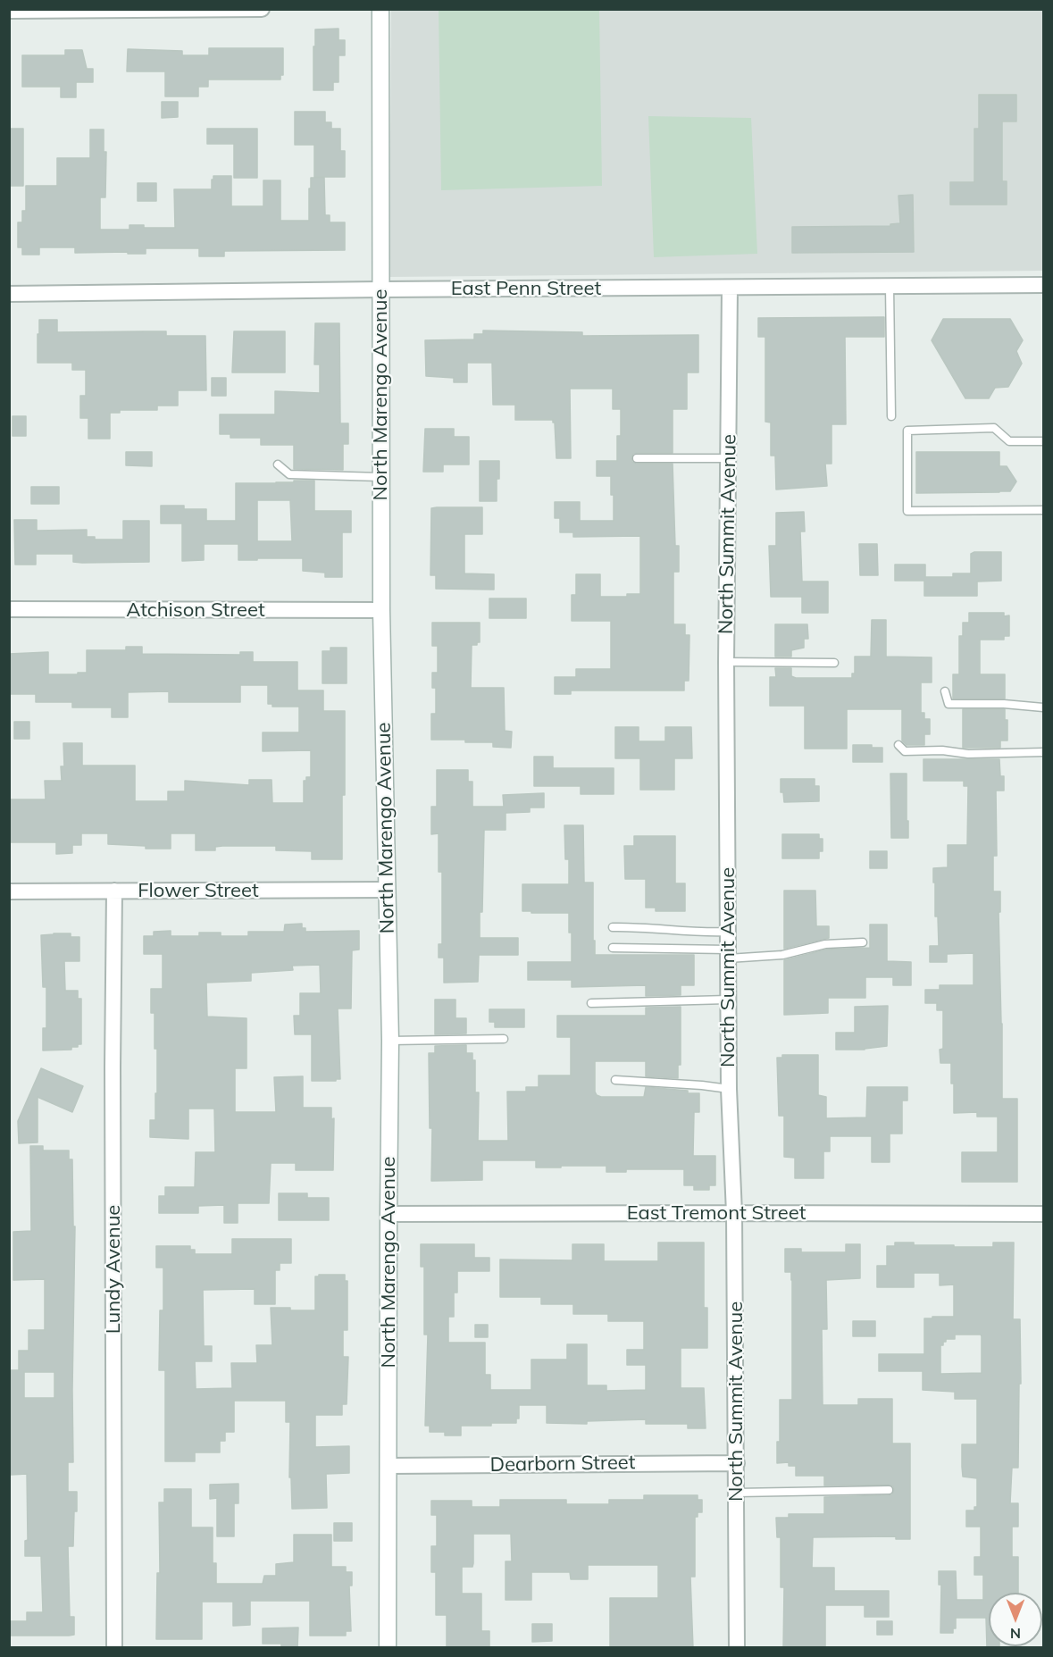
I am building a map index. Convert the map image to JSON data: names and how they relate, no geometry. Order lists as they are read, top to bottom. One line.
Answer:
{"streets":{"street":["East Penn Street","North Marengo Avenue","North Summit Avenue","Atchison Street","Flower Street","East Tremont Street","Lundy Avenue","Dearborn Street"]},"crossings":[["East Penn Street","North Marengo Avenue"],["East Penn Street","North Summit Avenue"],["North Marengo Avenue","Atchison Street"],["North Marengo Avenue","Flower Street"],["North Marengo Avenue","East Tremont Street"],["North Marengo Avenue","Dearborn Street"],["North Summit Avenue","East Tremont Street"],["North Summit Avenue","Dearborn Street"],["Flower Street","Lundy Avenue"]],"north":"bottom"}
